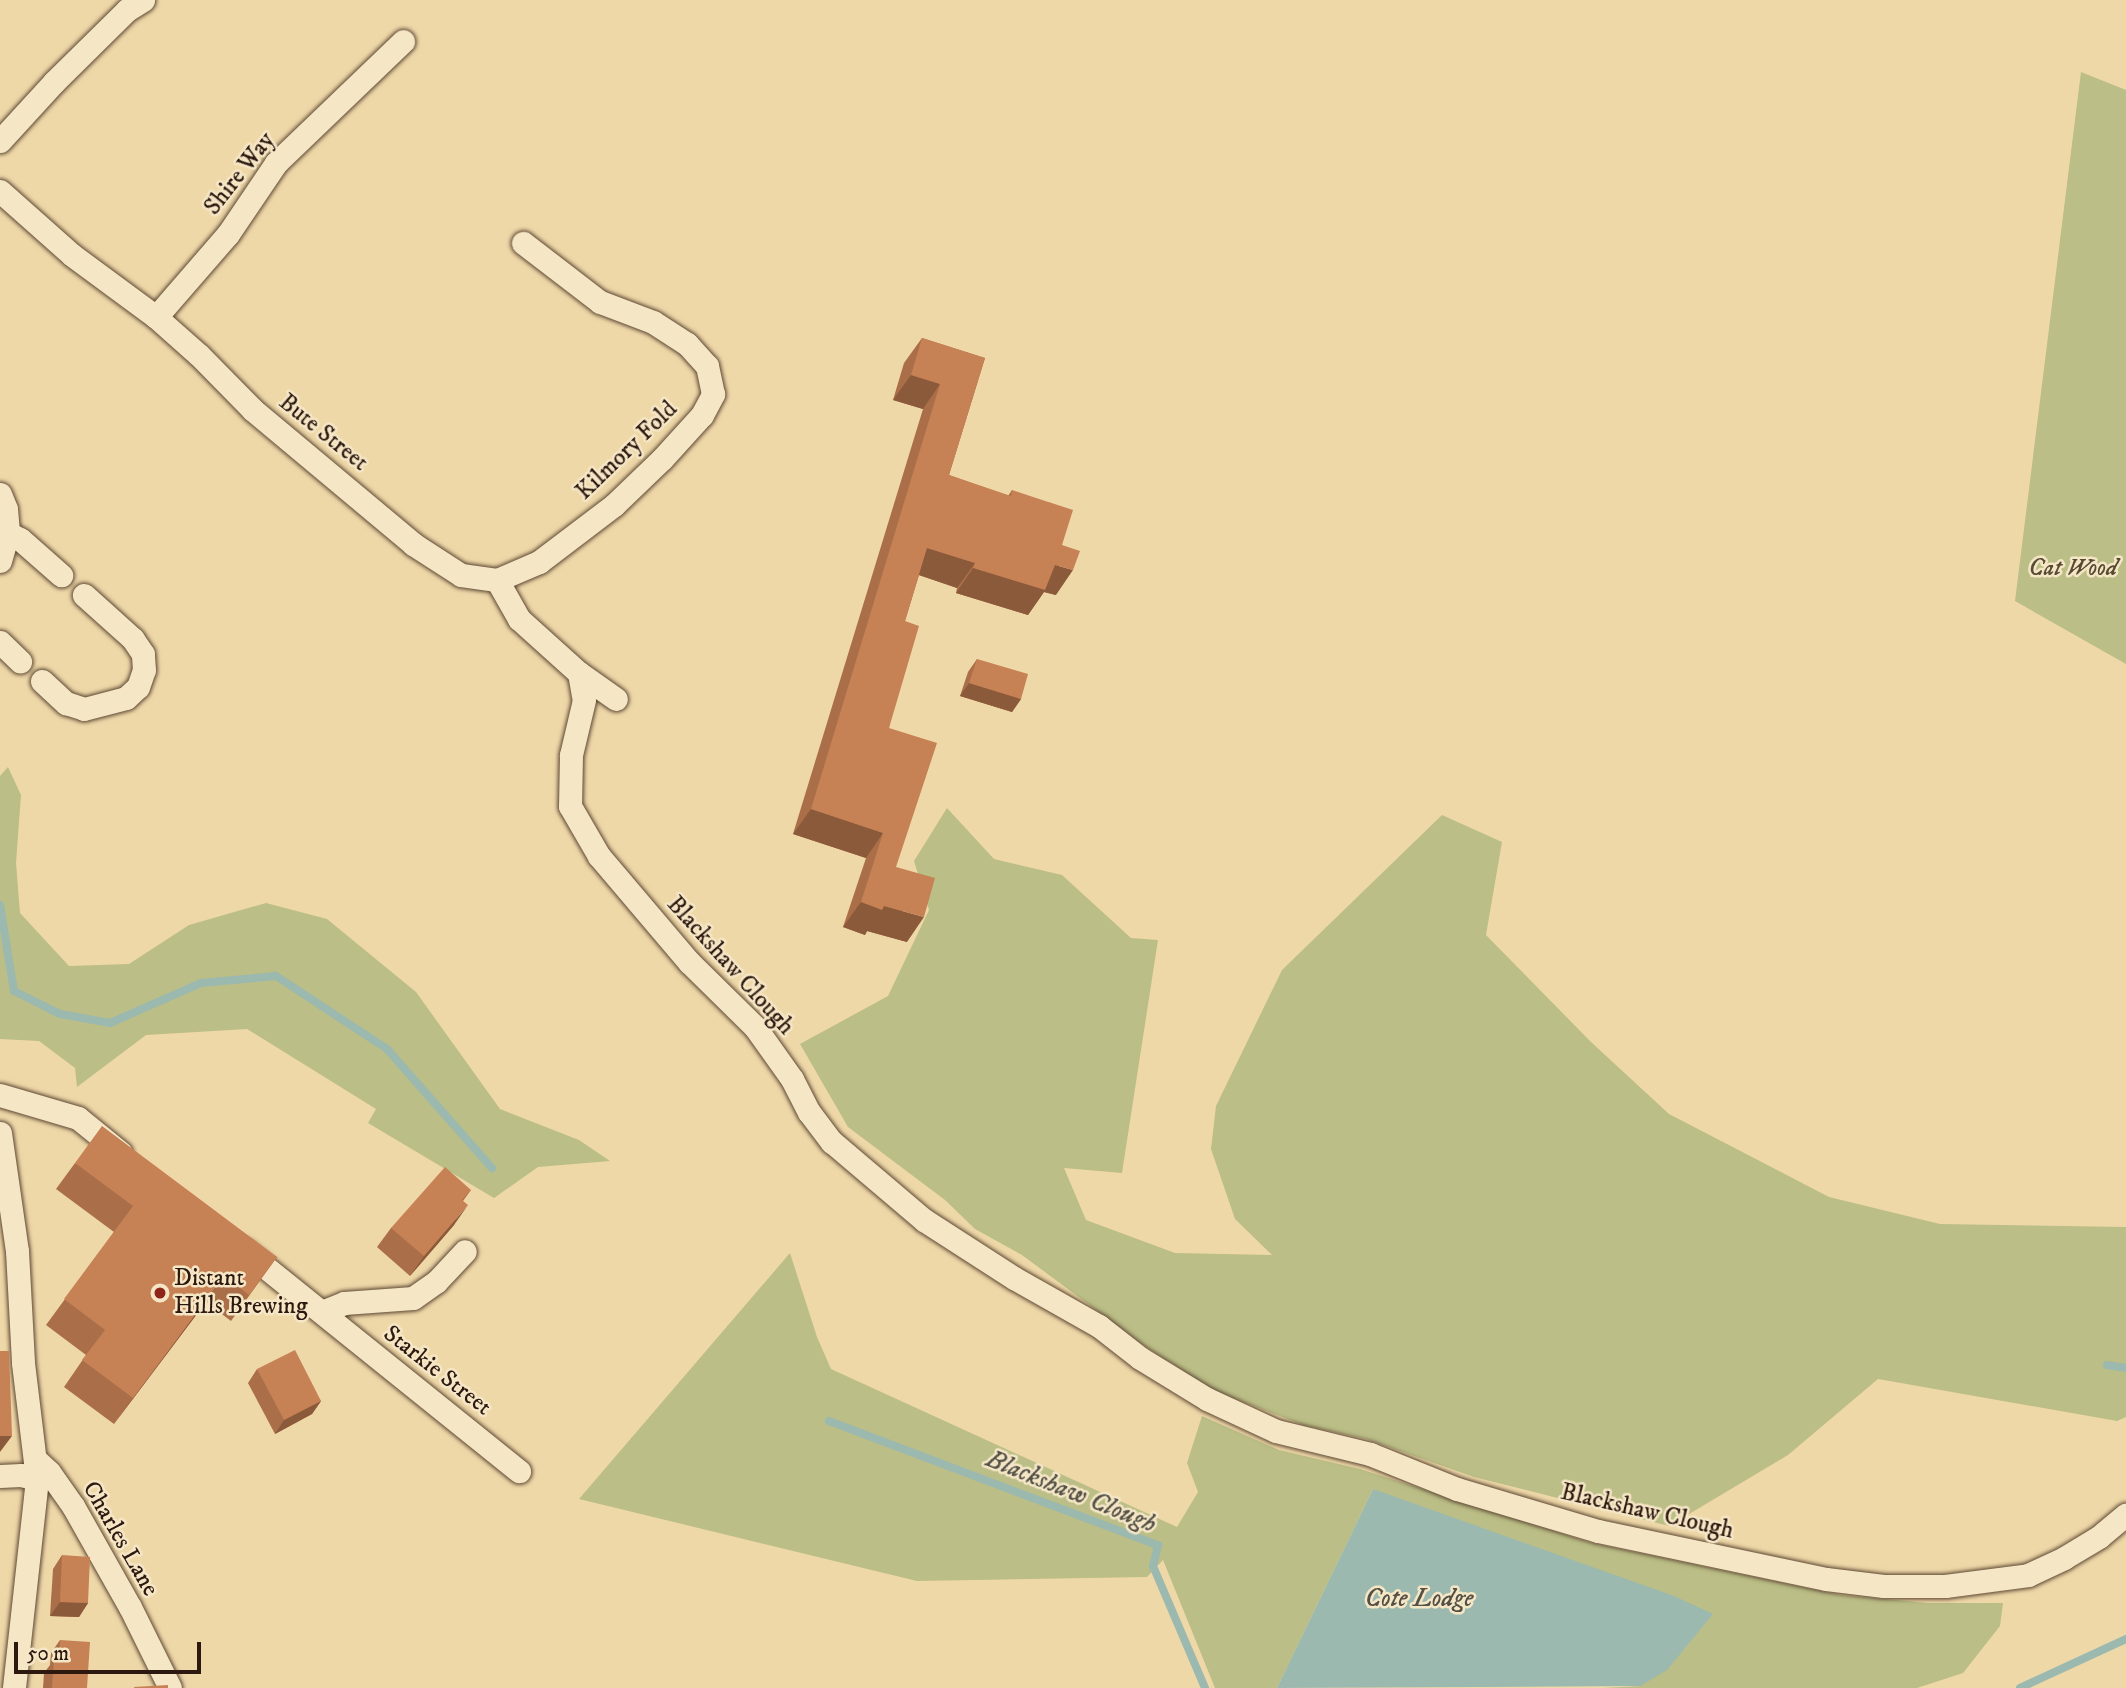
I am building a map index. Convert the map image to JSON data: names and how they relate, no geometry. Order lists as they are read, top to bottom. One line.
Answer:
{"streets":{"street":["Shire Way","Bute Street","Kilmory Fold","Blackshaw Clough","Starkie Street","Charles Lane"]},"crossings":[["Shire Way","Bute Street"],["Bute Street","Kilmory Fold"]],"water":["Blackshaw Clough","Cote Lodge"],"parks":["Cat Wood"],"places":["Distant Hills Brewing"],"scale_bar":"50 m"}
